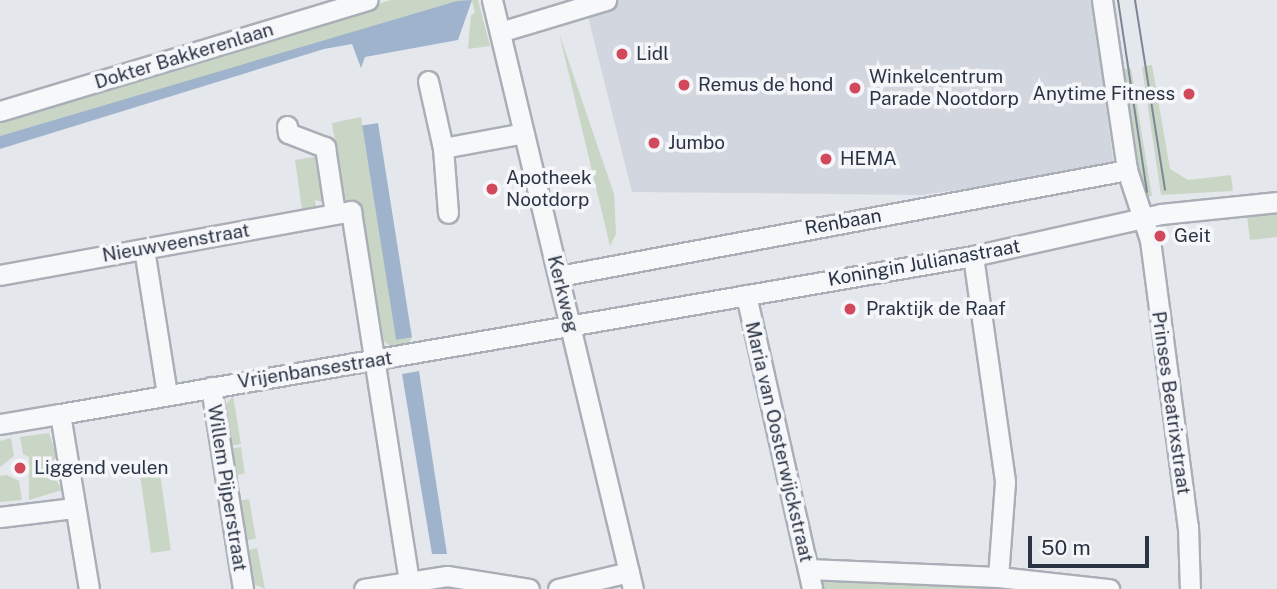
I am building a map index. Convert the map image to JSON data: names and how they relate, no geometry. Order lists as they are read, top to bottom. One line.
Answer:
{"streets":{"street":["Dokter Bakkerenlaan","Renbaan","Nieuwveenstraat","Koningin Julianastraat","Kerkweg","Vrijenbansestraat","Prinses Beatrixstraat","Maria van Oosterwijckstraat","Willem Pijperstraat"]},"crossings":[["Renbaan","Kerkweg"],["Renbaan","Prinses Beatrixstraat"],["Koningin Julianastraat","Kerkweg"],["Koningin Julianastraat","Vrijenbansestraat"],["Koningin Julianastraat","Prinses Beatrixstraat"],["Koningin Julianastraat","Maria van Oosterwijckstraat"],["Kerkweg","Vrijenbansestraat"],["Vrijenbansestraat","Willem Pijperstraat"]],"places":["Lidl","Remus de hond","Winkelcentrum Parade Nootdorp","Anytime Fitness","Jumbo","HEMA","Apotheek Nootdorp","Geit","Praktijk de Raaf","Liggend veulen"],"scale_bar":"50 m"}
